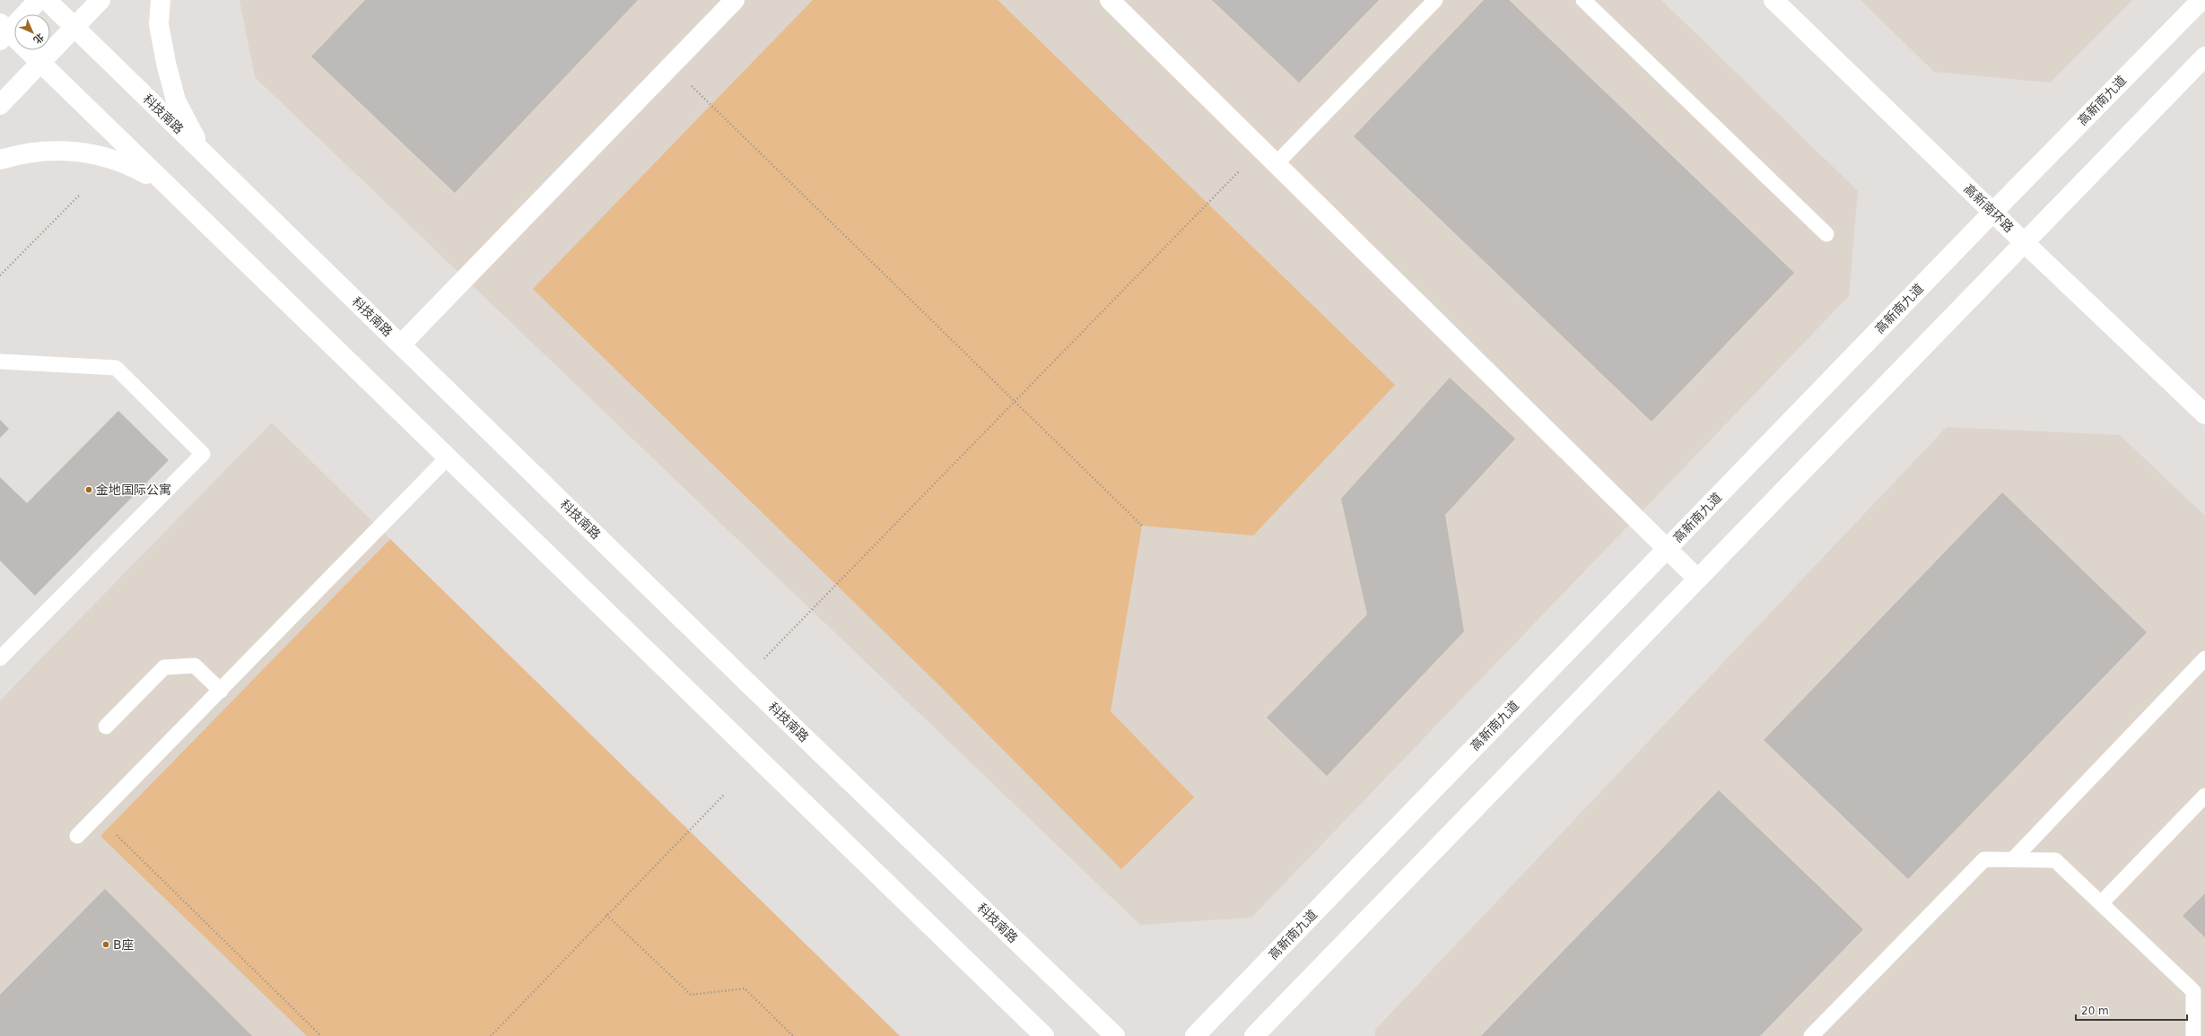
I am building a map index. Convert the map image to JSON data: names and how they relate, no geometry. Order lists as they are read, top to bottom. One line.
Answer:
{"streets":{"street":["高新南九道","科技南路","高新南环路"]},"crossings":[["高新南九道","高新南环路"]],"places":["金地国际公寓","B座"],"scale_bar":"20 m","north":"bottom right"}
